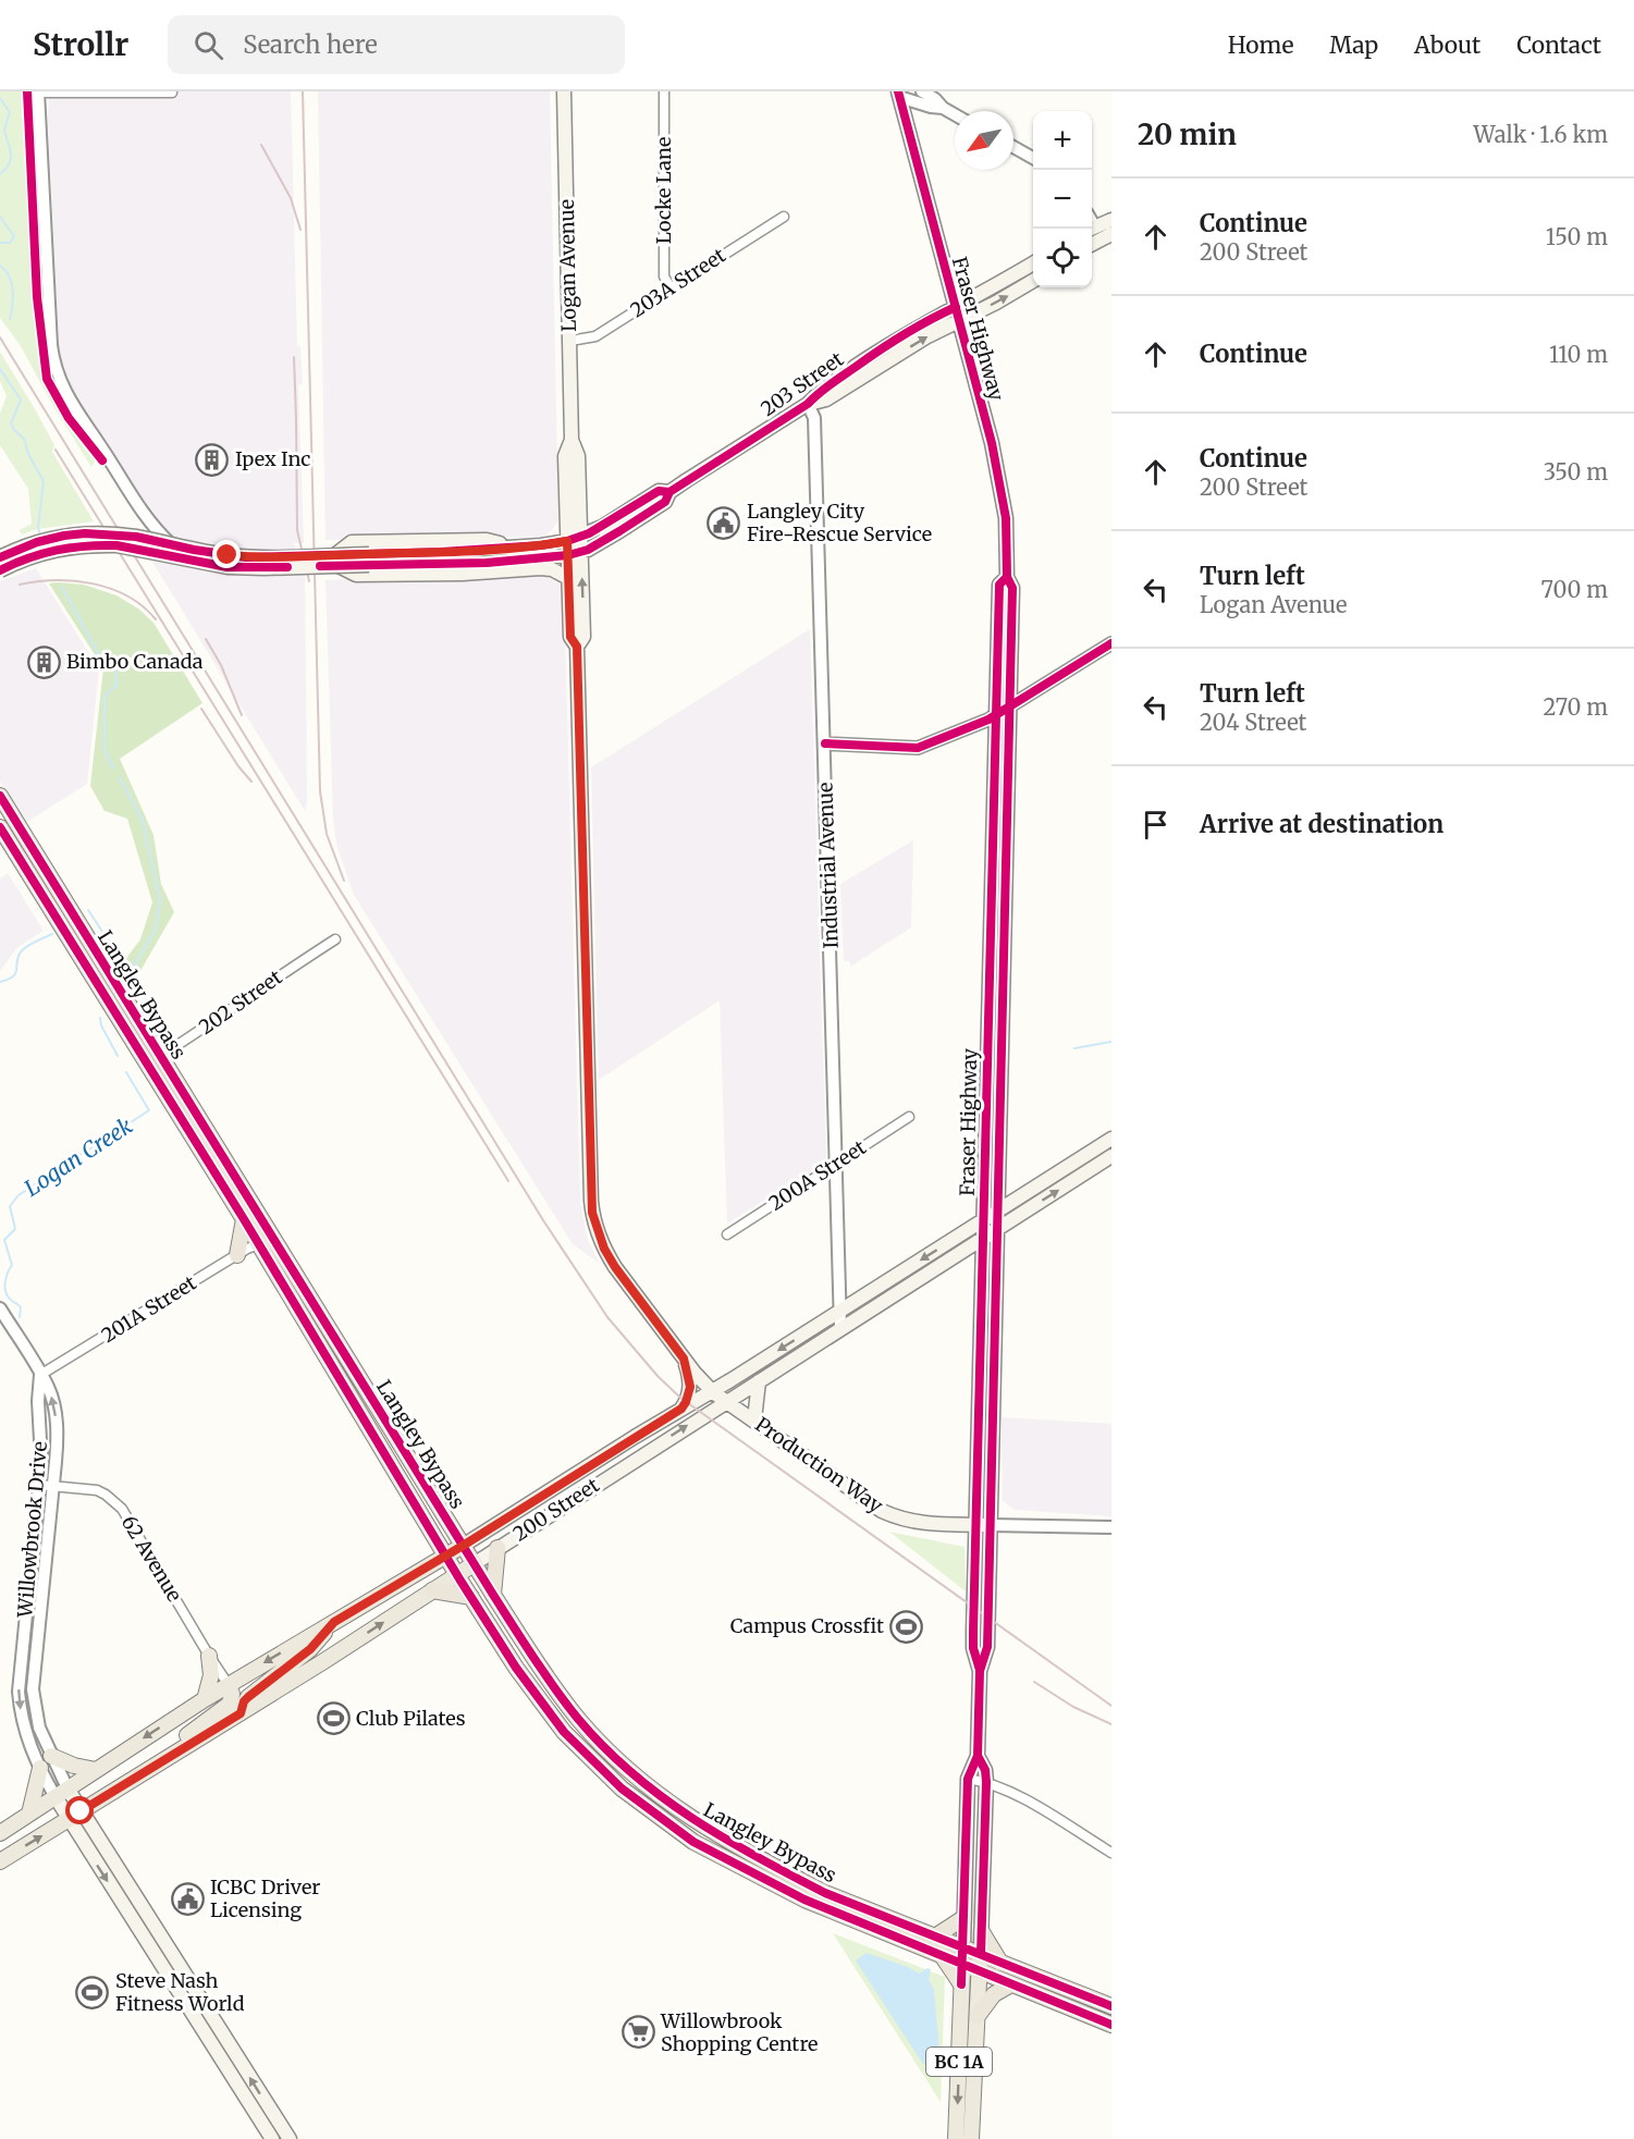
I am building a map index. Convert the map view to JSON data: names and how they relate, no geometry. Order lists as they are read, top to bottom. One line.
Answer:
{"streets":{"highway":["Langley Bypass"],"main road":["Logan Avenue","Fraser Highway","203 Street","Production Way","200 Street","Willowbrook Drive","BC 1A"],"street":["Locke Lane","203A Street","Industrial Avenue","202 Street","200A Street","201A Street","62 Avenue"]},"crossings":[["Locke Lane","203A Street"],["Logan Avenue","203A Street"],["Logan Avenue","203 Street"],["Logan Avenue","Production Way"],["Logan Avenue","200 Street"],["Fraser Highway","203 Street"],["Fraser Highway","Langley Bypass"],["Fraser Highway","Production Way"],["Fraser Highway","200 Street"],["203 Street","Industrial Avenue"],["Industrial Avenue","200A Street"],["Industrial Avenue","200 Street"],["Langley Bypass","202 Street"],["Langley Bypass","201A Street"],["Langley Bypass","200 Street"],["201A Street","Willowbrook Drive"],["Production Way","200 Street"],["200 Street","Willowbrook Drive"],["200 Street","62 Avenue"],["Willowbrook Drive","62 Avenue"]],"water":["Logan Creek"],"places":{"building":["Ipex Inc","Bimbo Canada"],"public building":["Langley City Fire-Rescue Service","ICBC Driver Licensing"],"sports":["Campus Crossfit","Club Pilates","Steve Nash Fitness World"],"supermarket":["Willowbrook Shopping Centre"]},"north":"bottom left","page":{"header":"Strollr","search":"Search here","nav":["Home","Map","About","Contact"],"heading":["20 min","Walk · 1.6 km"],"map_buttons":["+","−"],"list":[["Continue","200 Street","150 m"],["Continue","110 m"],["Continue","200 Street","350 m"],["Turn left","Logan Avenue","700 m"],["Turn left","204 Street","270 m"],"Arrive at destination"]}}
